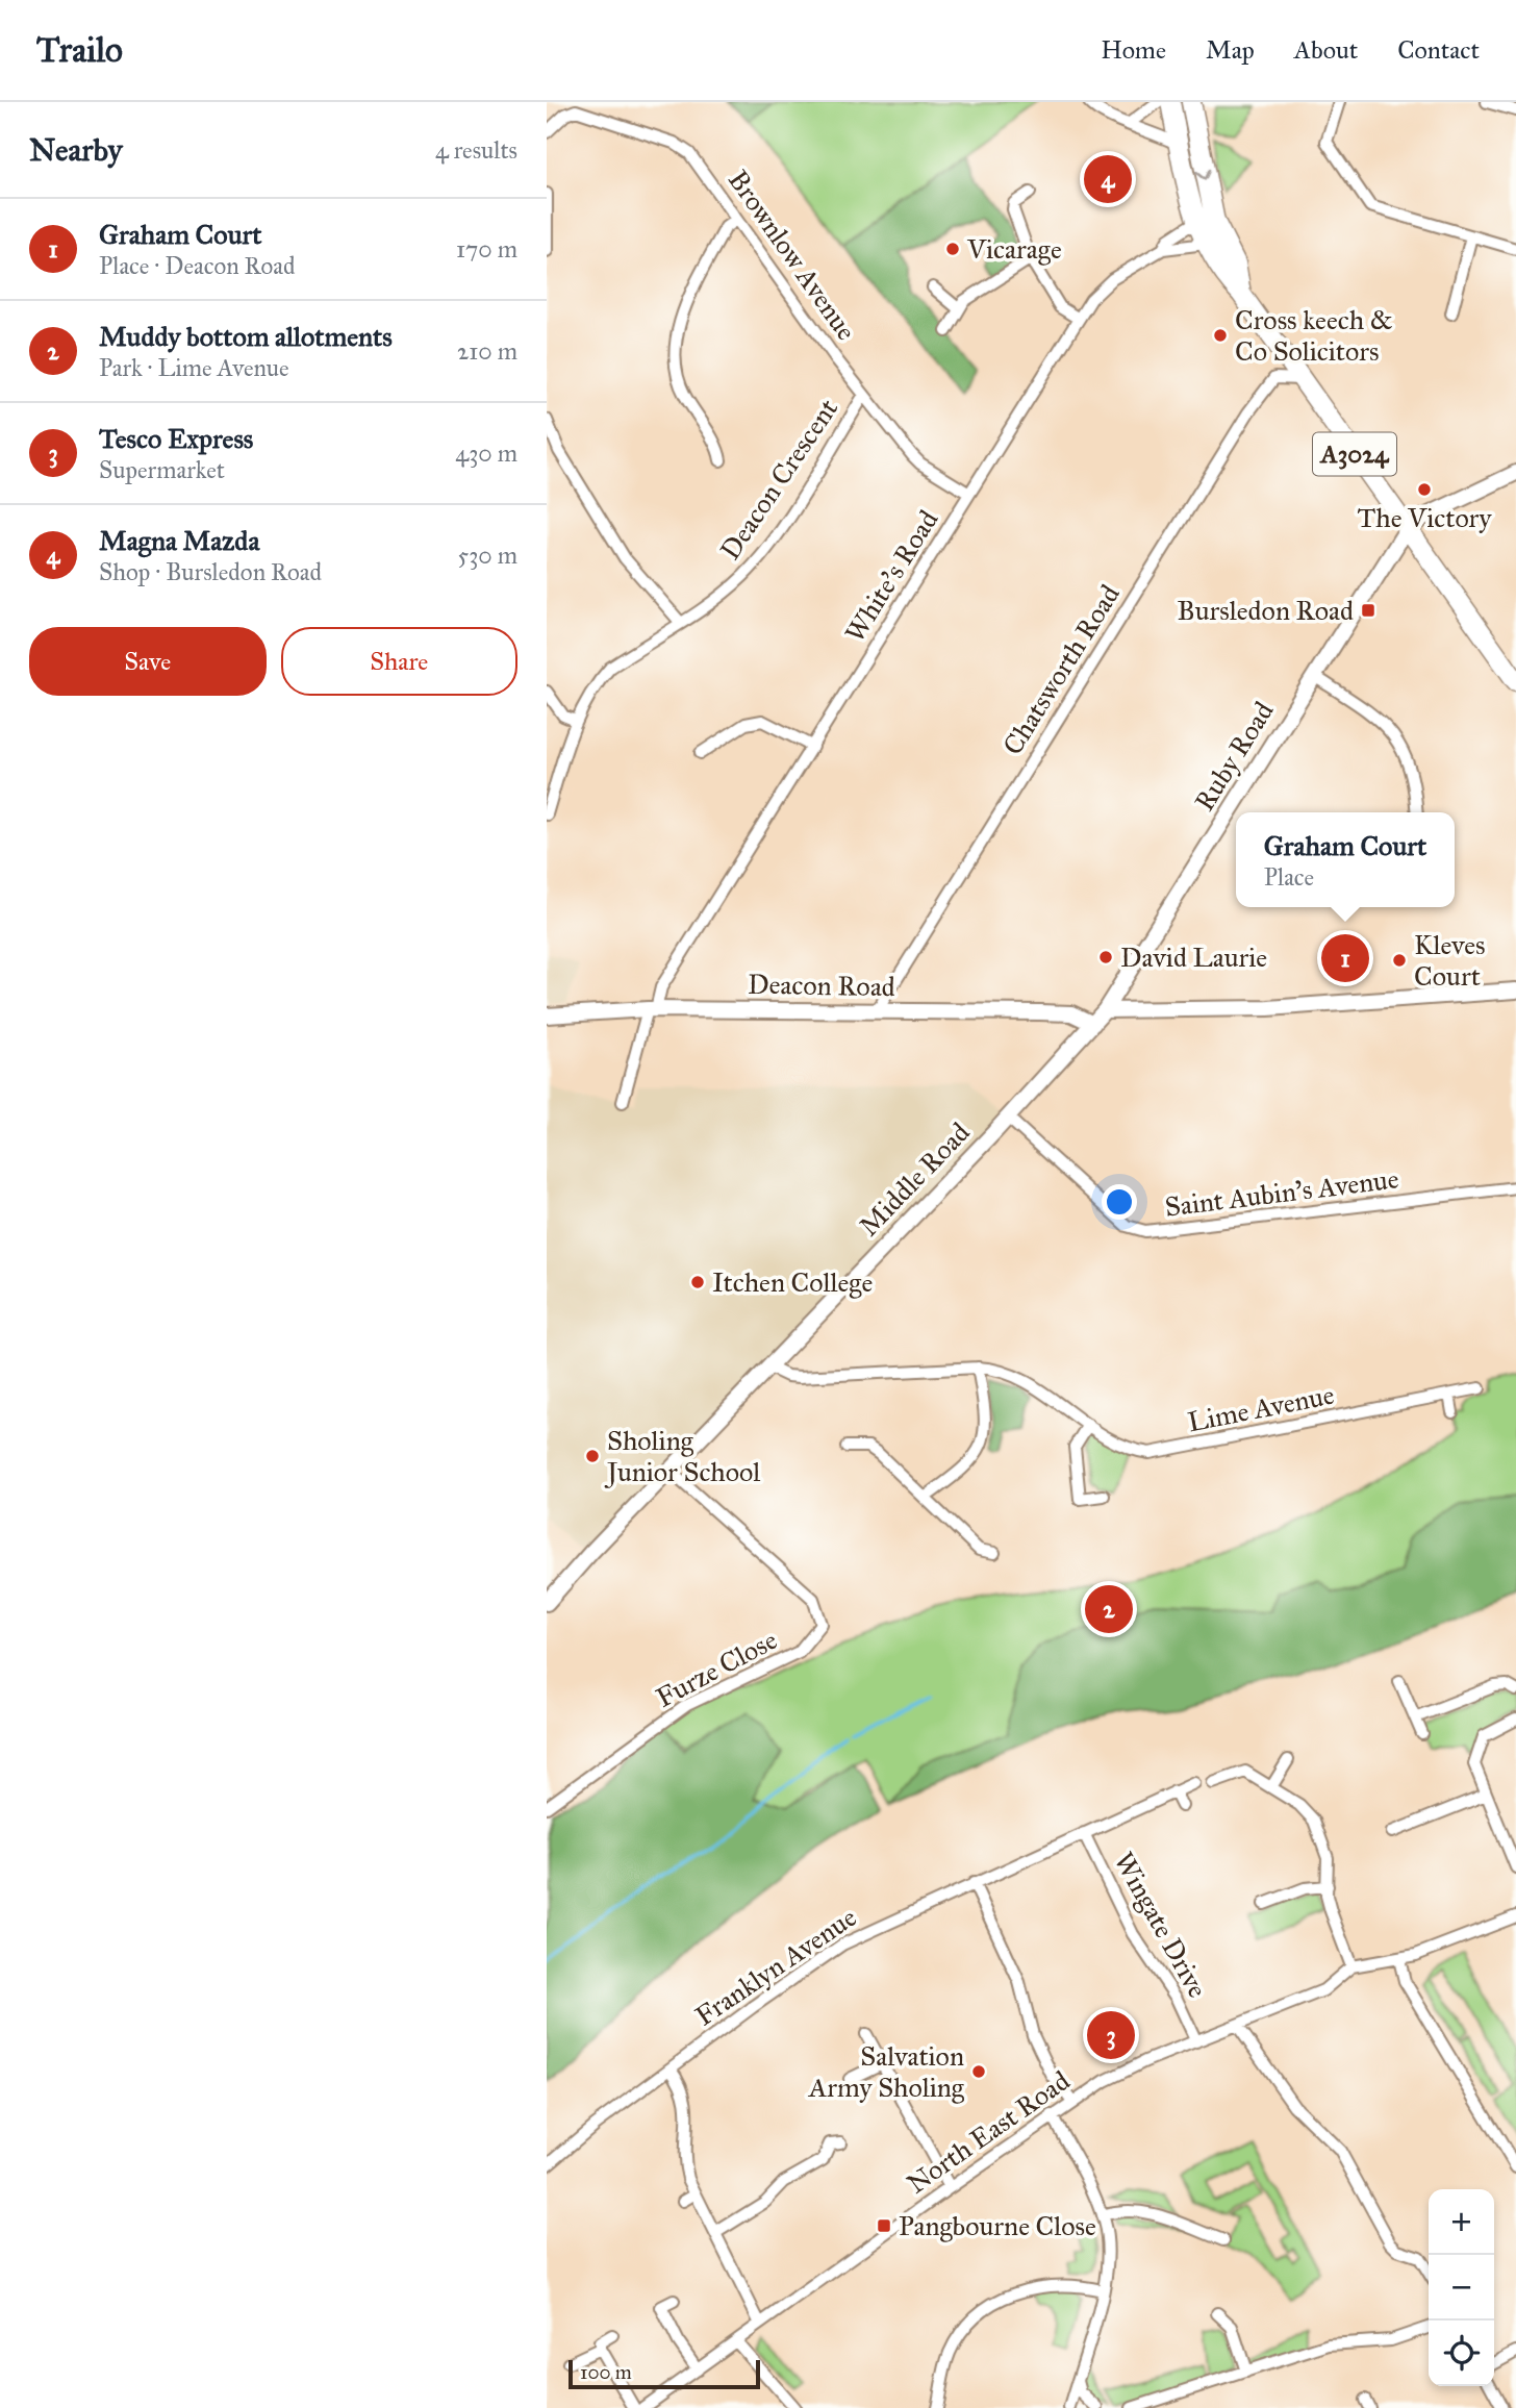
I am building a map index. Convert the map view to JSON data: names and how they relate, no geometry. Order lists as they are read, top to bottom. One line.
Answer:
{"streets":{"main road":["A3024"],"street":["Brownlow Avenue","Deacon Crescent","White's Road","Chatsworth Road","Ruby Road","Deacon Road","Middle Road","Saint Aubin's Avenue","Lime Avenue","Furze Close","Wingate Drive","Franklyn Avenue","North East Road"]},"crossings":[["Brownlow Avenue","Deacon Crescent"],["Brownlow Avenue","White's Road"],["A3024","White's Road"],["A3024","Chatsworth Road"],["A3024","Ruby Road"],["White's Road","Deacon Road"],["Chatsworth Road","Deacon Road"],["Ruby Road","Middle Road"],["Deacon Road","Middle Road"],["Middle Road","Saint Aubin's Avenue"],["Middle Road","Lime Avenue"],["Middle Road","Furze Close"],["Wingate Drive","Franklyn Avenue"],["Wingate Drive","North East Road"]],"places":{"other":["Vicarage","Cross keech & Co Solicitors","The Victory","David Laurie","Kleves Court","Itchen College","Sholing Junior School","Salvation Army Sholing"],"transit":["Bursledon Road","Pangbourne Close"]},"scale_bar":"100 m","page":{"header":"Trailo","nav":["Home","Map","About","Contact"],"heading":["Nearby","4 results"],"pins":["4","1","2","3"],"list":[{"mark":"1","name":"Graham Court","note":"Place · Deacon Road","value":"170 m"},{"mark":"2","name":"Muddy bottom allotments","note":"Park · Lime Avenue","value":"210 m"},{"mark":"3","name":"Tesco Express","note":"Supermarket","value":"430 m"},{"mark":"4","name":"Magna Mazda","note":"Shop · Bursledon Road","value":"530 m"}],"buttons":["Save","Share"],"popup":["Graham Court","Place"],"map_buttons":["+","−"],"scale":"100 m"}}
